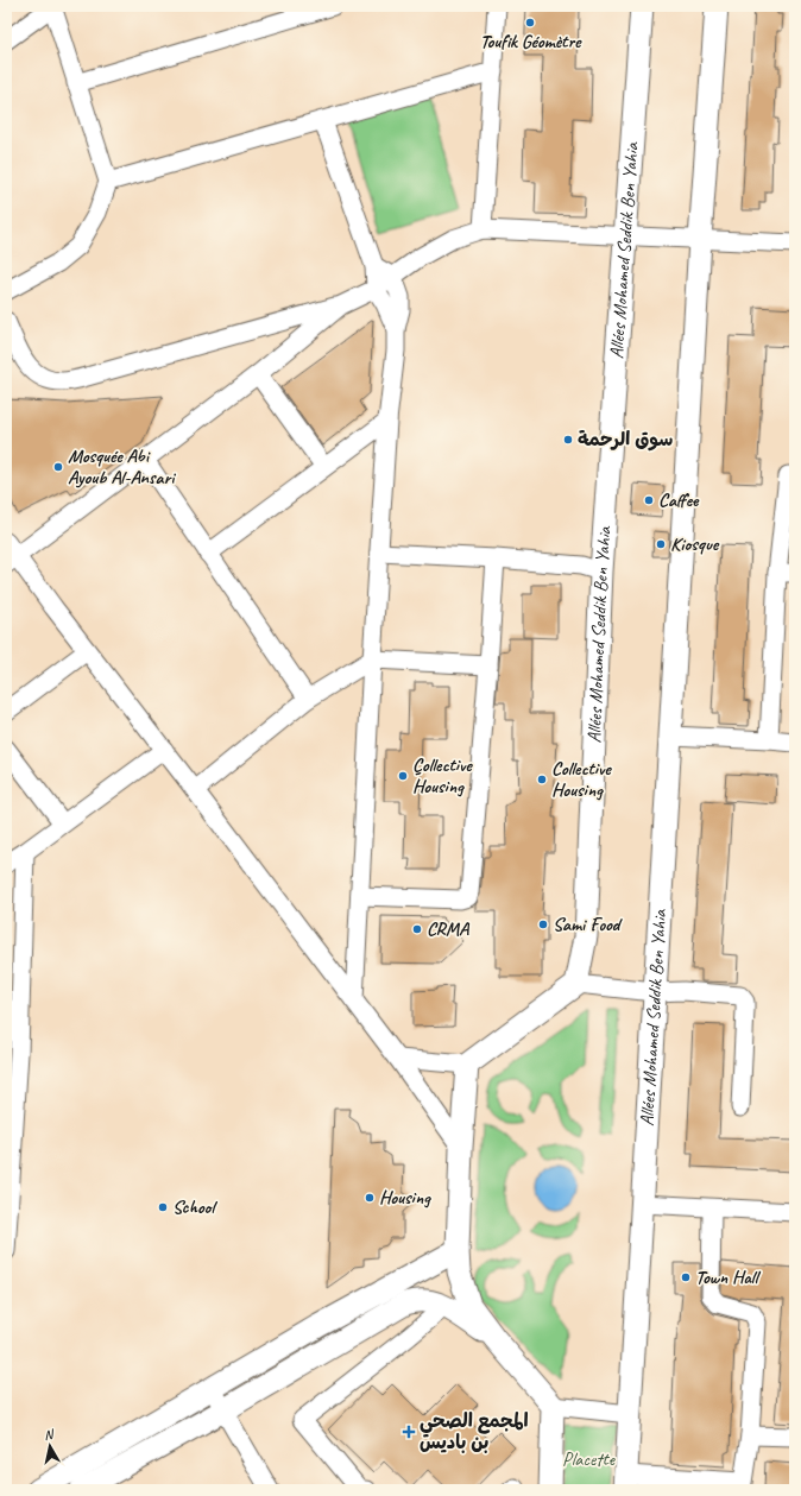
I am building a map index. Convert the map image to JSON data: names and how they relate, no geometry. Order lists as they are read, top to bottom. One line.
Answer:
{"streets":{"street":["Allées Mohamed Seddik Ben Yahia"]},"parks":["Placette"],"places":{"other":["Toufik Géomètre","سوق الرحمة","Mosquée Abi Ayoub Al-Ansari","Caffee","Kiosque","ِCollective Housing","Collective Housing","Sami Food","CRMA","Housing","School","Town Hall"],"health":["المجمع الصحي بن باديس"]},"north":"top"}
